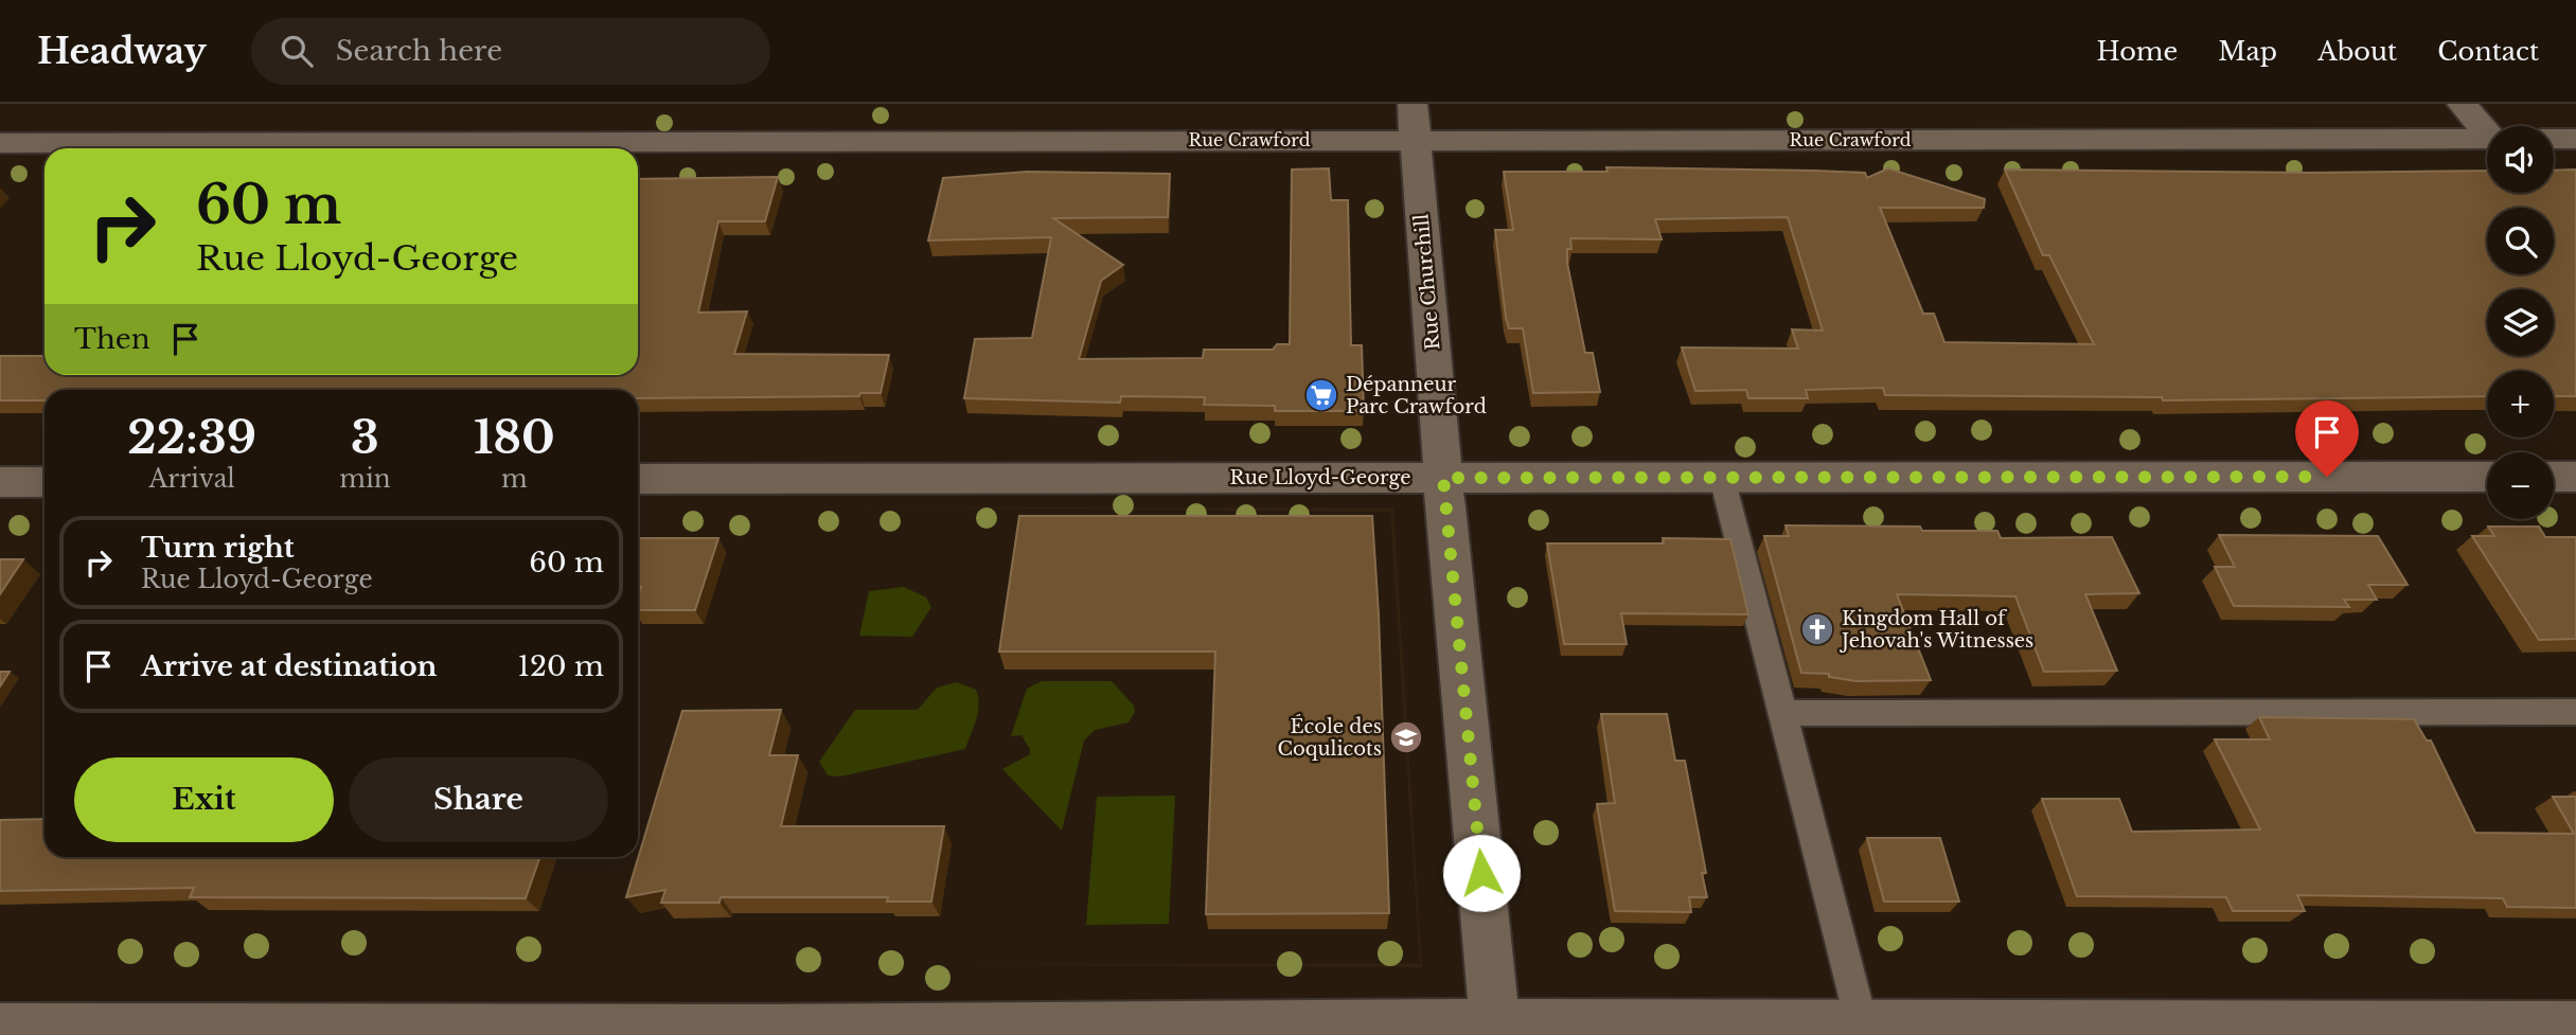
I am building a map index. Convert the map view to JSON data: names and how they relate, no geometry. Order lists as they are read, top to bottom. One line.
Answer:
{"streets":{"street":["Rue Crawford","Rue Churchill","Rue Lloyd-George"]},"crossings":[["Rue Crawford","Rue Churchill"],["Rue Churchill","Rue Lloyd-George"]],"places":{"supermarket":["Dépanneur Parc Crawford"],"church":["Kingdom Hall of Jehovah's Witnesses"],"school or university":["École des Coqulicots"]},"page":{"header":"Headway","search":"Search here","nav":["Home","Map","About","Contact"],"map_buttons":["+","−"],"turn":["60 m","Rue Lloyd-George"],"then":"Then","eta":["22:39","Arrival","3","min","180","m"],"list":[{"name":"Turn right","note":"Rue Lloyd-George","value":"60 m"},{"name":"Arrive at destination","value":"120 m"}],"buttons":["Exit","Share"]}}
